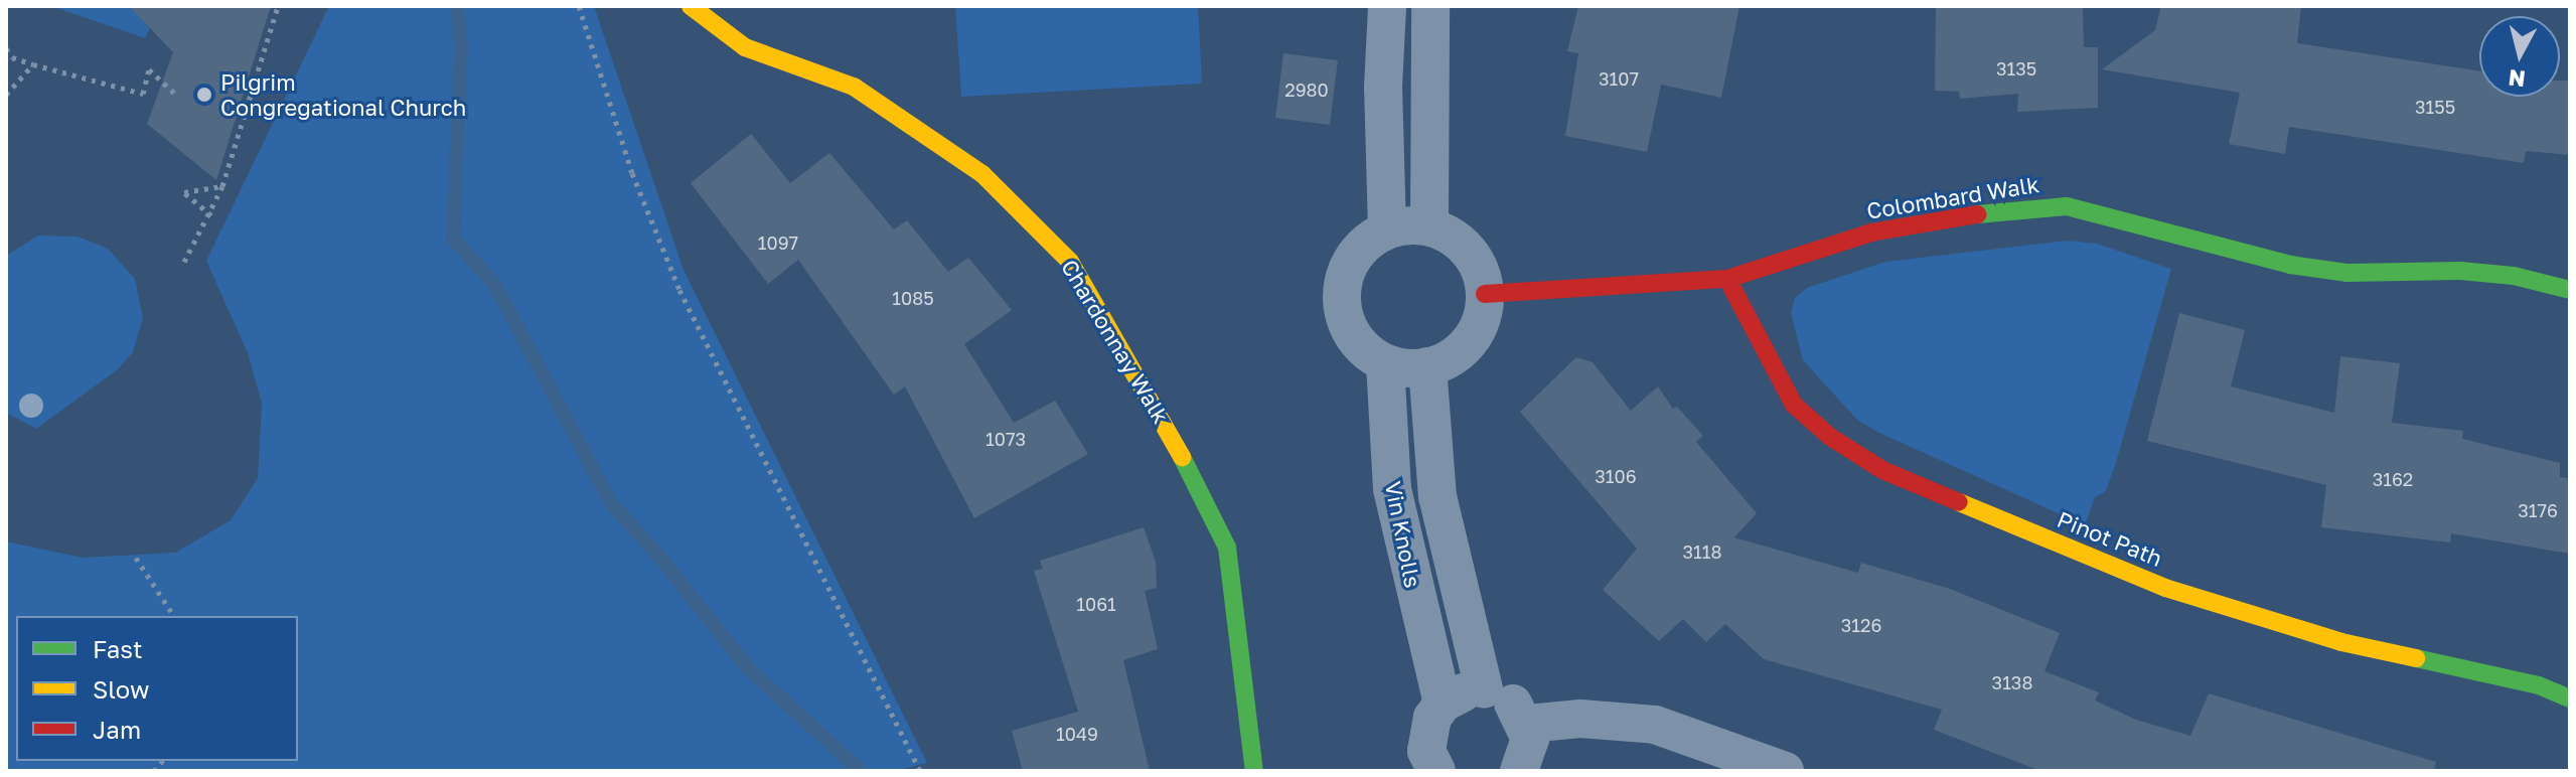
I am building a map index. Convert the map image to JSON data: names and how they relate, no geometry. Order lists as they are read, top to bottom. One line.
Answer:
{"streets":{"street":["Colombard Walk","Chardonnay Walk","Vin Knolls","Pinot Path"]},"crossings":[["Colombard Walk","Vin Knolls"],["Colombard Walk","Pinot Path"]],"places":["Pilgrim Congregational Church"],"house_numbers":["3135","3107","2980","3155","1097","1085","1073","3106","3162","3176","3118","1061","3126","3138","1049"],"legend":["Fast","Slow","Jam"],"north":"bottom"}
